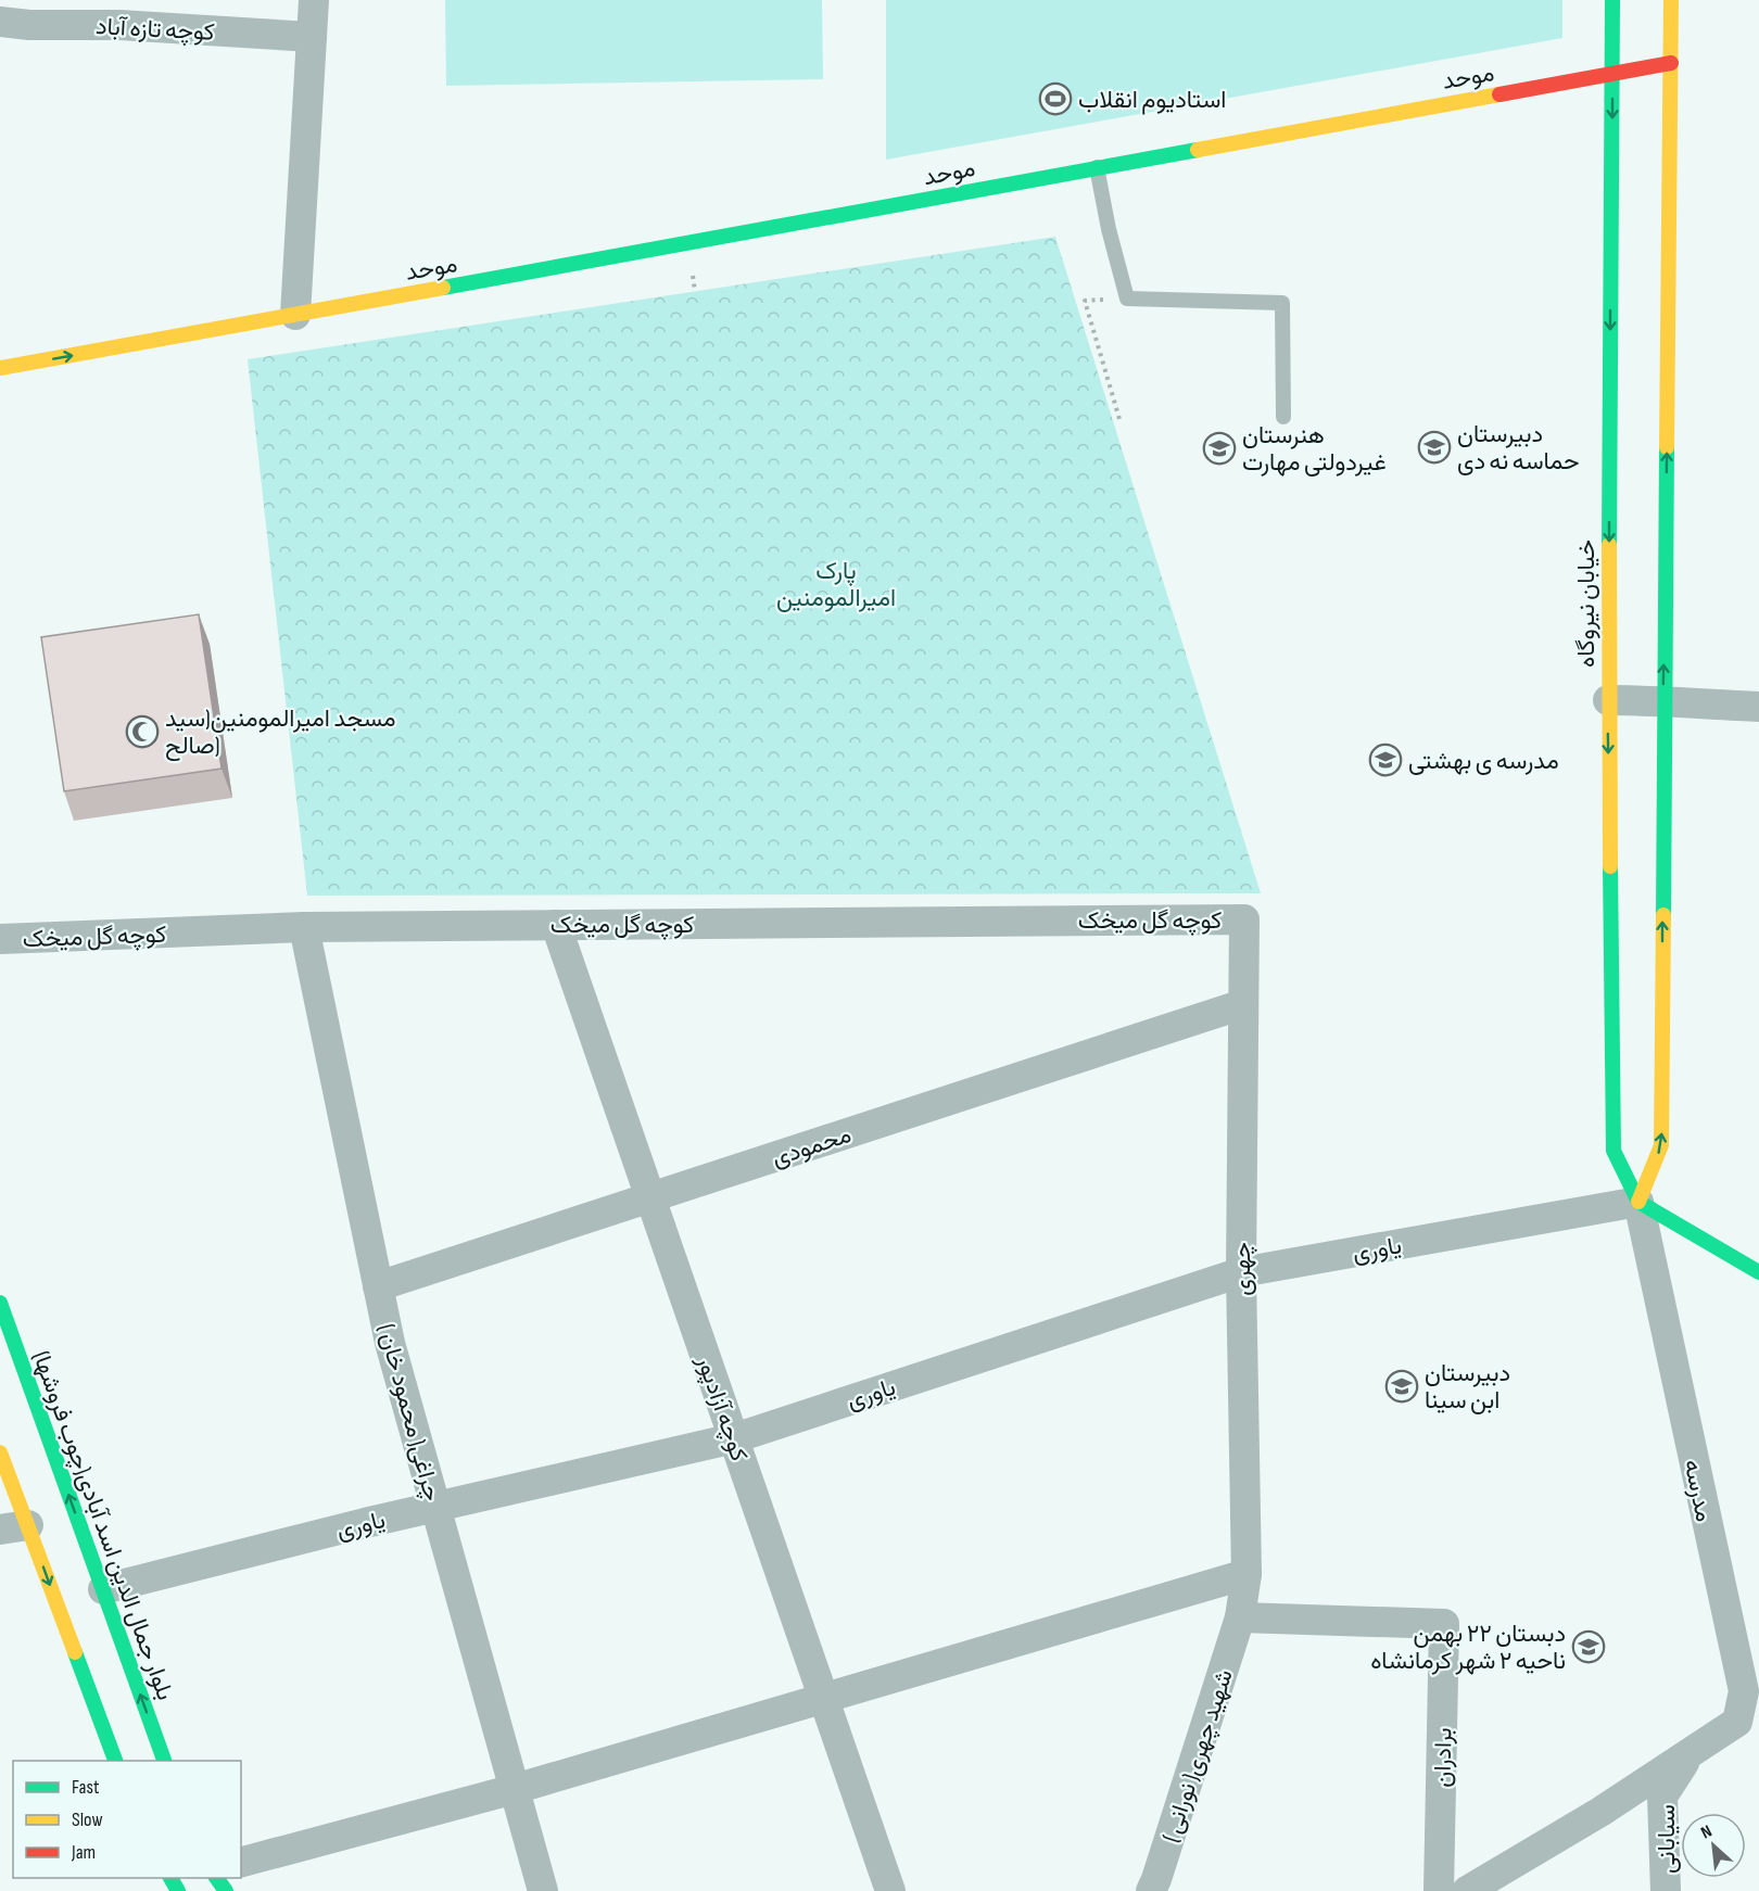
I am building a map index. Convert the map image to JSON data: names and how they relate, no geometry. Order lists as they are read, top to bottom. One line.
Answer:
{"streets":{"street":["کوچه تازه آباد","موحد","خیابان نیروگاه","کوچه گل میخک","محمودی","یاوری","چهری","کوچه آزادپور","چراغی( محمود خان )","مدرسه","بلوار جمال الدین اسد آبادی(چوب فروشها)","شهید چهری( نورانی )","برادران","سیابانی"]},"crossings":[["موحد","خیابان نیروگاه"],["خیابان نیروگاه","یاوری"],["خیابان نیروگاه","مدرسه"],["کوچه گل میخک","چهری"],["کوچه گل میخک","کوچه آزادپور"],["کوچه گل میخک","چراغی( محمود خان )"],["محمودی","چهری"],["محمودی","کوچه آزادپور"],["محمودی","چراغی( محمود خان )"],["یاوری","چهری"],["یاوری","کوچه آزادپور"],["یاوری","چراغی( محمود خان )"],["یاوری","مدرسه"],["یاوری","بلوار جمال الدین اسد آبادی(چوب فروشها)"],["چهری","شهید چهری( نورانی )"],["چهری","برادران"],["مدرسه","سیابانی"],["شهید چهری( نورانی )","برادران"]],"parks":["پارک امیرالمومنین"],"places":{"sports":["استادیوم انقلاب"],"school or university":["دبیرستان حماسه نه دی","هنرستان غیردولتی مهارت","مدرسه ی بهشتی","دبیرستان ابن سینا","دبستان ۲۲ بهمن ناحیه ۲ شهر کرمانشاه"],"mosque":["مسجد امیرالمومنین(سید صالح)"]},"legend":["Fast","Slow","Jam"],"north":"top left"}
